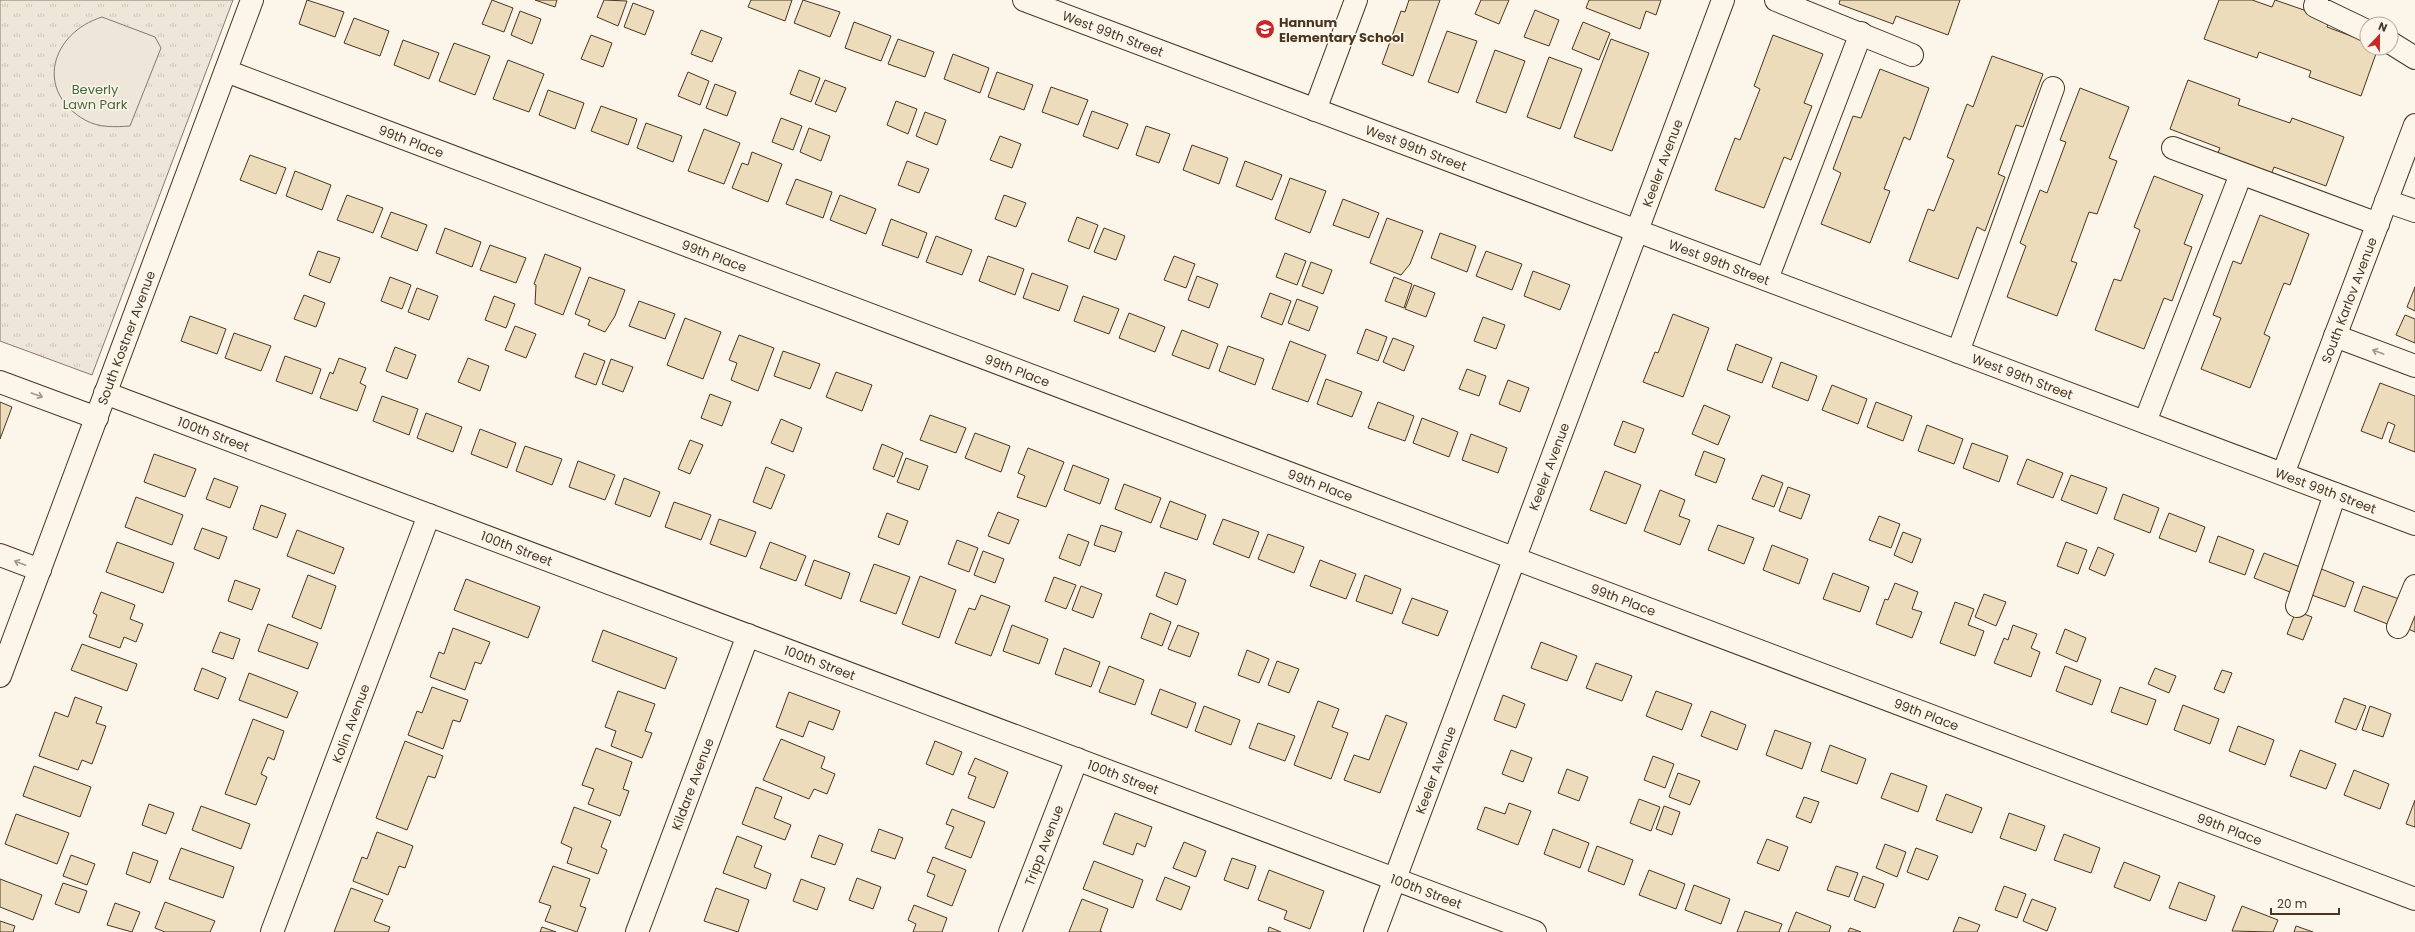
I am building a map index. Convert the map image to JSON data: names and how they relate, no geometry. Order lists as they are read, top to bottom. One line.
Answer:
{"streets":{"street":["West 99th Street","99th Place","Keeler Avenue","South Karlov Avenue","South Kostner Avenue","100th Street","Kolin Avenue","Kildare Avenue","Tripp Avenue"]},"crossings":[["West 99th Street","Keeler Avenue"],["West 99th Street","South Karlov Avenue"],["99th Place","Keeler Avenue"],["99th Place","South Kostner Avenue"],["Keeler Avenue","100th Street"],["South Kostner Avenue","100th Street"],["100th Street","Kolin Avenue"],["100th Street","Kildare Avenue"],["100th Street","Tripp Avenue"]],"parks":["Beverly Lawn Park"],"places":{"school or university":["Hannum Elementary School"]},"scale_bar":"20 m","north":"top"}
